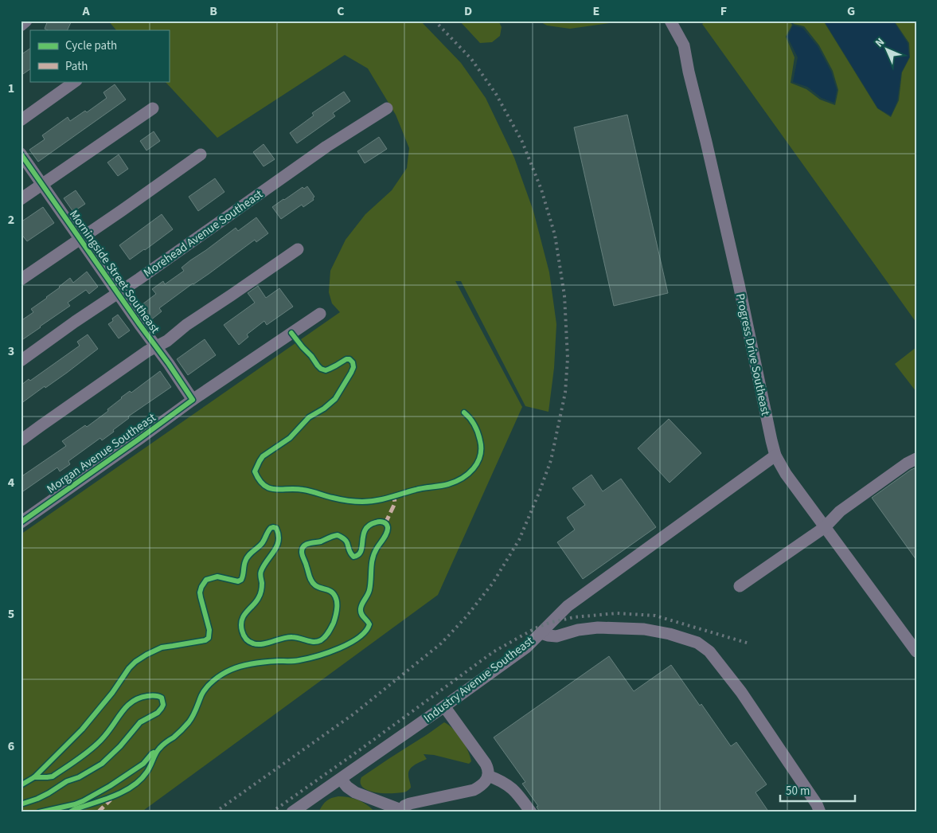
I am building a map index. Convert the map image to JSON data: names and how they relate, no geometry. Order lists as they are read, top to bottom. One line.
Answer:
{"streets":{"street":["Morehead Avenue Southeast","Morningside Street Southeast","Progress Drive Southeast","Morgan Avenue Southeast","Industry Avenue Southeast"]},"crossings":[["Morehead Avenue Southeast","Morningside Street Southeast"],["Morningside Street Southeast","Morgan Avenue Southeast"],["Progress Drive Southeast","Industry Avenue Southeast"]],"legend":["Cycle path","Path"],"scale_bar":"50 m","north":"top left","grid":{"columns":["A","B","C","D","E","F","G"],"rows":["1","2","3","4","5","6"]}}
